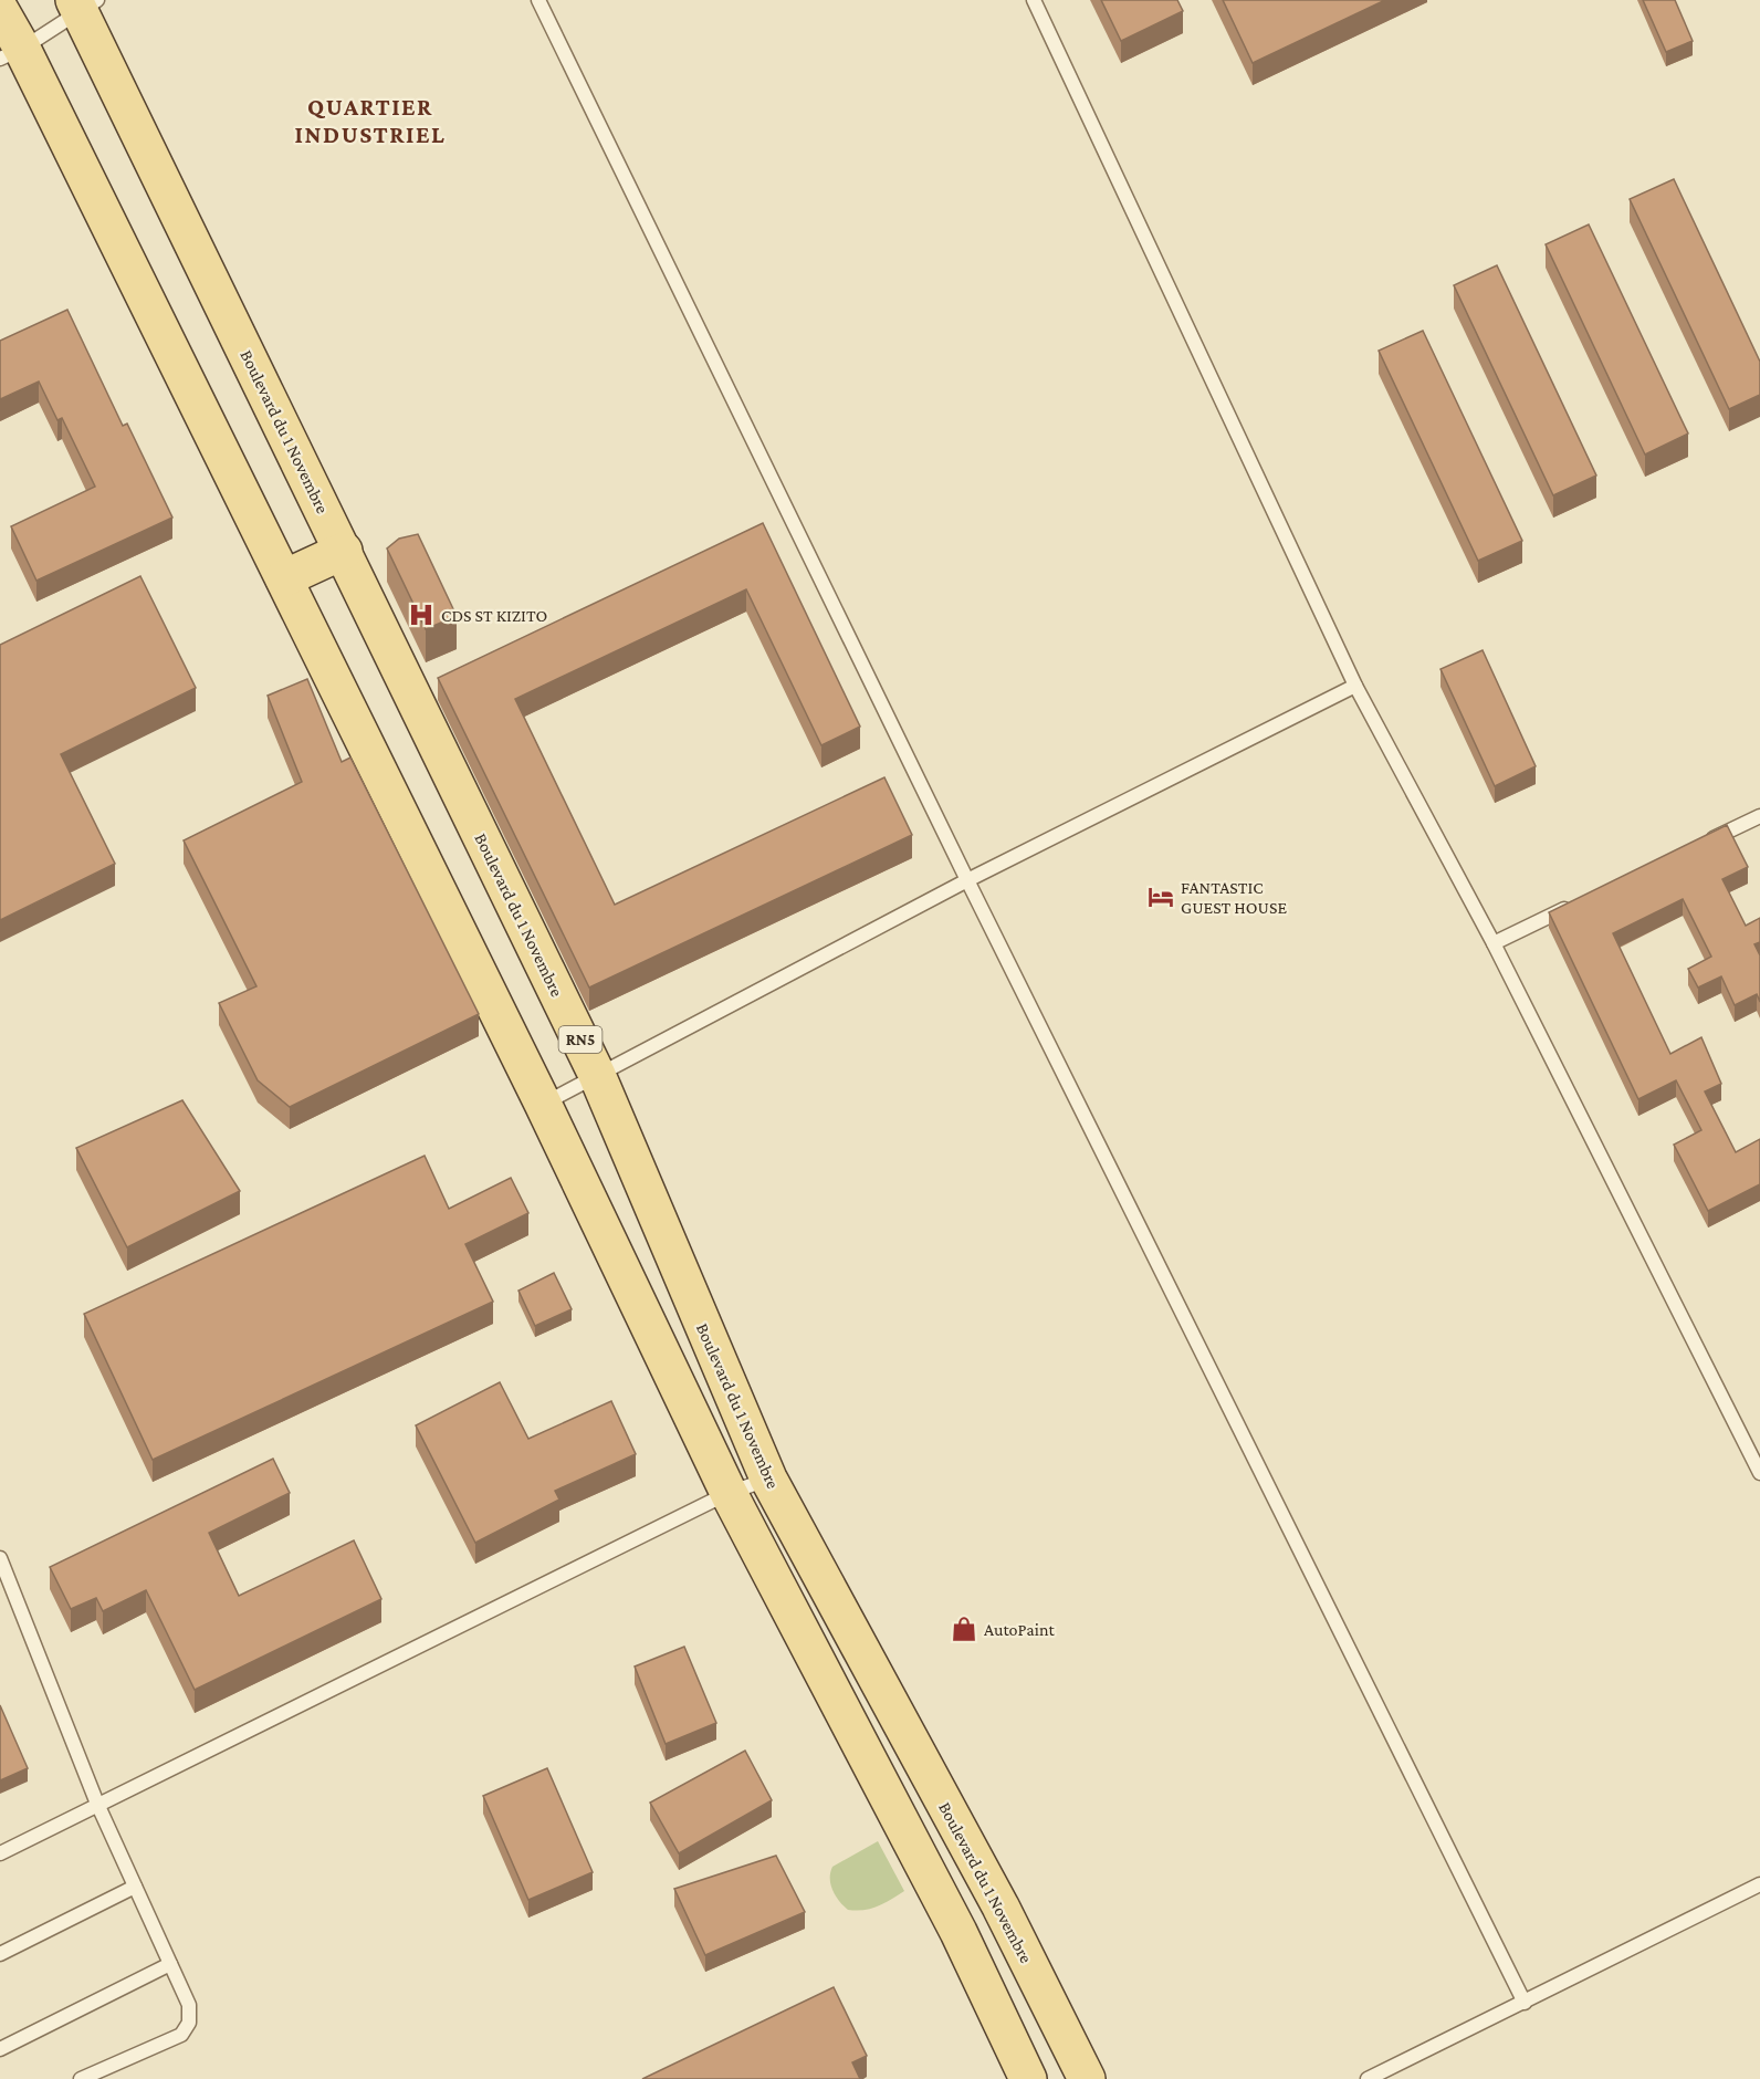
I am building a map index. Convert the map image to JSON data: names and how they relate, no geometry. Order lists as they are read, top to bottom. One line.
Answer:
{"streets":{"main road":["Boulevard du 1 Novembre","RN5"]},"districts":["QUARTIER INDUSTRIEL"],"places":{"hospital":["CDS ST KIZITO"],"hotel":["FANTASTIC GUEST HOUSE"],"shop":["AutoPaint"]}}
